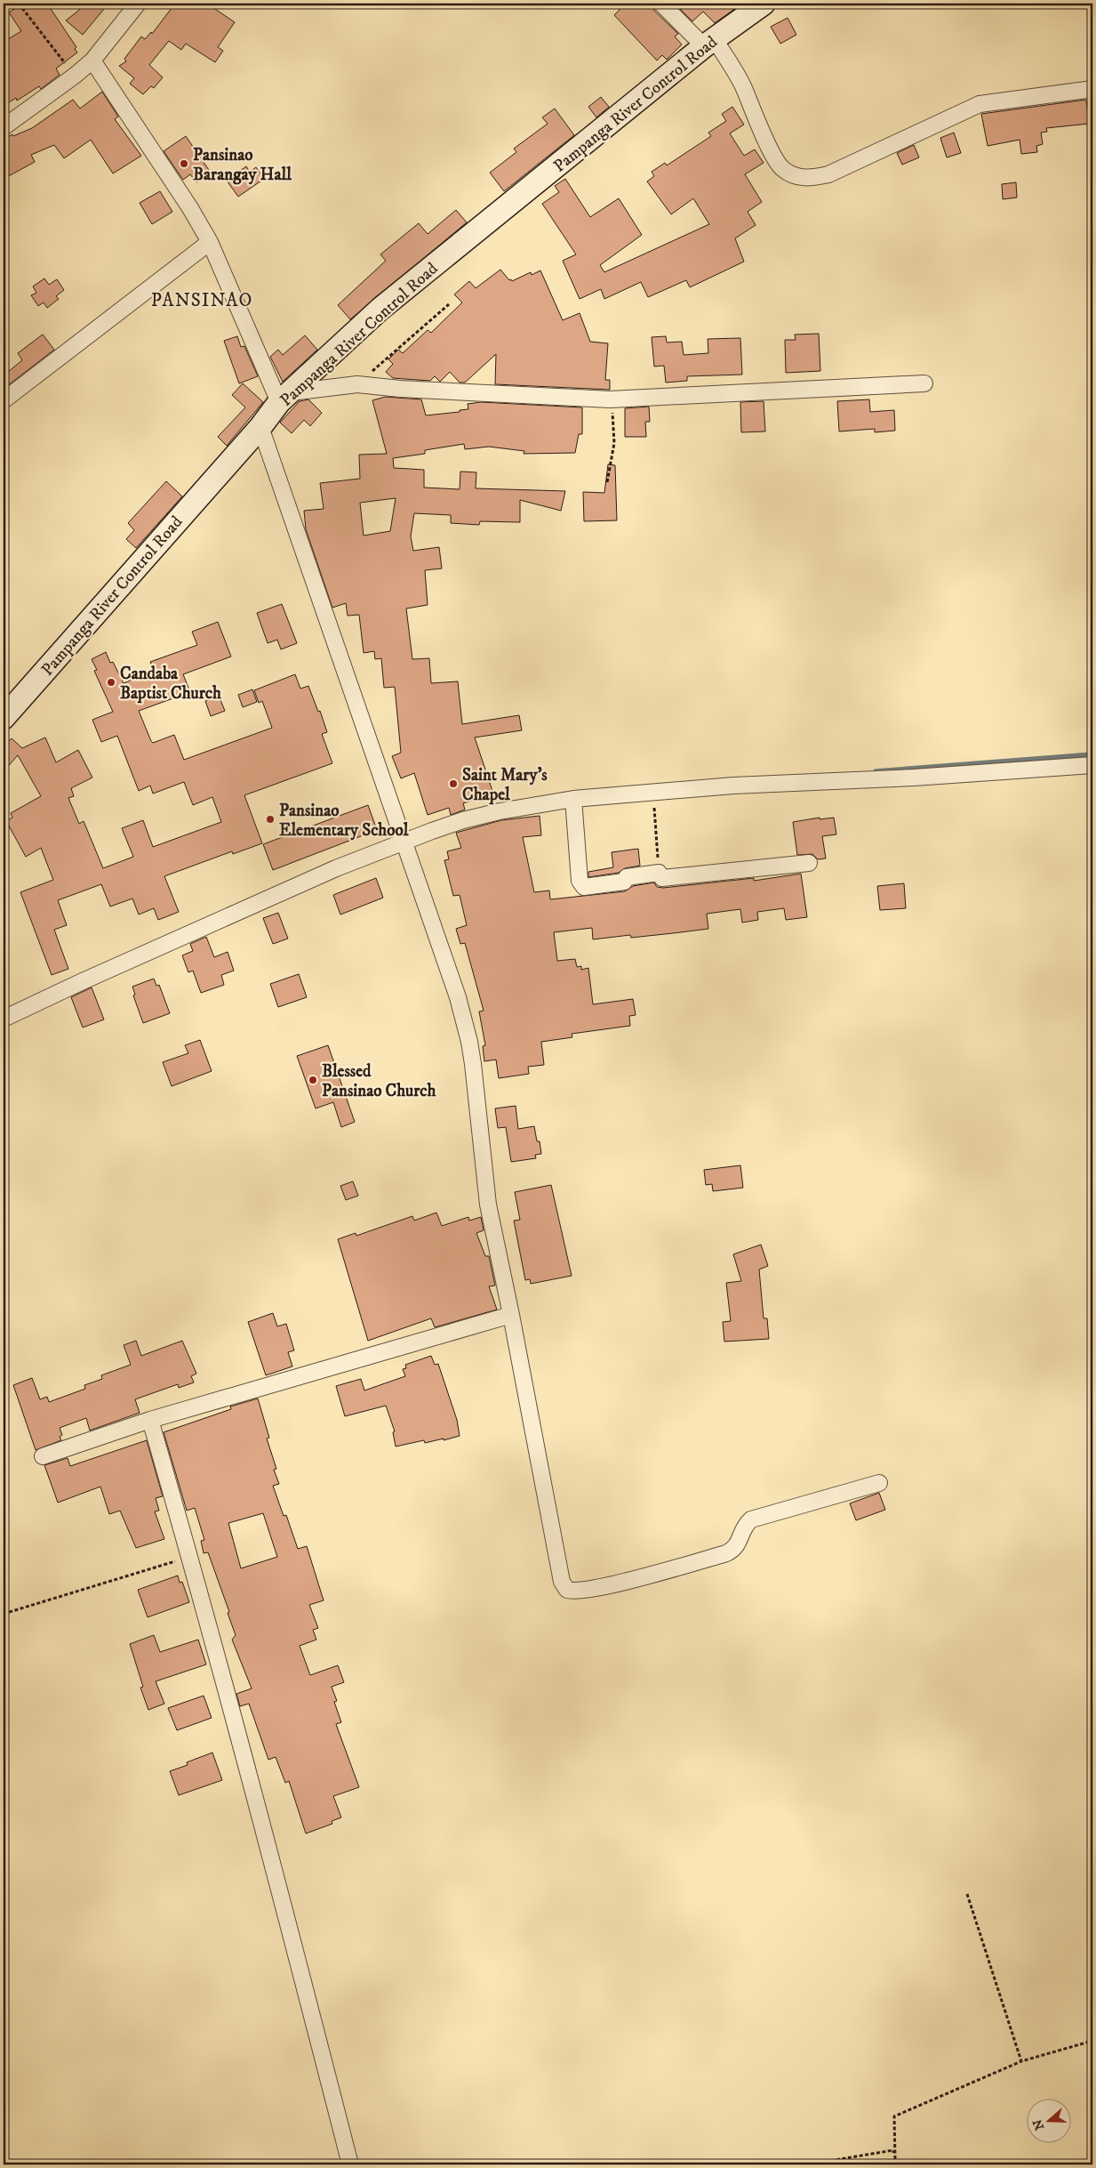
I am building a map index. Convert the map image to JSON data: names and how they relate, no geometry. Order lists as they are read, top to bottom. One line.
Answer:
{"streets":{"main road":["Pampanga River Control Road"]},"districts":["PANSINAO"],"places":["Pansinao Barangay Hall","Candaba Baptist Church","Saint Mary's Chapel","Pansinao Elementary School","Blessed Pansinao Church"],"north":"left"}
